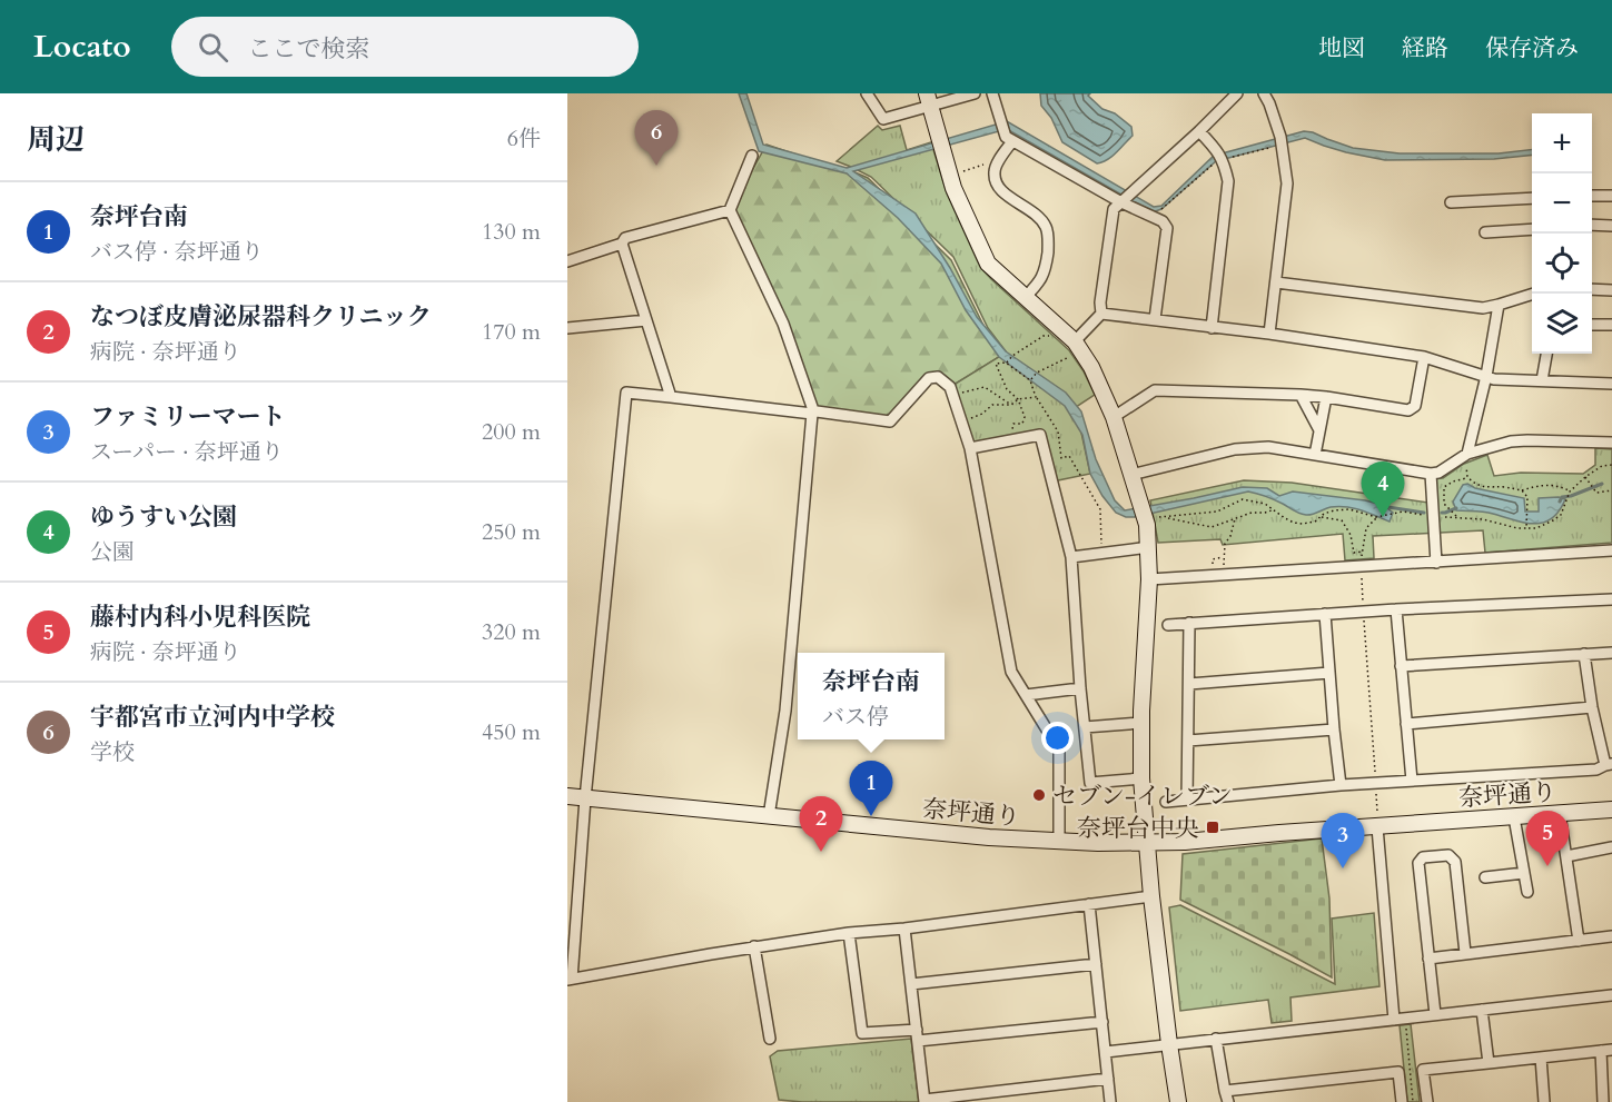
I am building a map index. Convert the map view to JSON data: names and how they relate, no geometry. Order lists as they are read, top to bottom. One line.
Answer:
{"streets":{"street":["奈坪通り"]},"places":{"other":["セブン-イレブン"],"transit":["奈坪台中央"]},"page":{"header":"Locato","search":"ここで検索","nav":["地図","経路","保存済み"],"heading":["周辺","6件"],"pins":["6","4","1","2","5","3"],"map_buttons":["+","−"],"list":[{"mark":"1","name":"奈坪台南","note":"バス停 · 奈坪通り","value":"130 m"},{"mark":"2","name":"なつぼ皮膚泌尿器科クリニック","note":"病院 · 奈坪通り","value":"170 m"},{"mark":"3","name":"ファミリーマート","note":"スーパー · 奈坪通り","value":"200 m"},{"mark":"4","name":"ゆうすい公園","note":"公園","value":"250 m"},{"mark":"5","name":"藤村内科小児科医院","note":"病院 · 奈坪通り","value":"320 m"},{"mark":"6","name":"宇都宮市立河内中学校","note":"学校","value":"450 m"}],"popup":["奈坪台南","バス停"]}}
